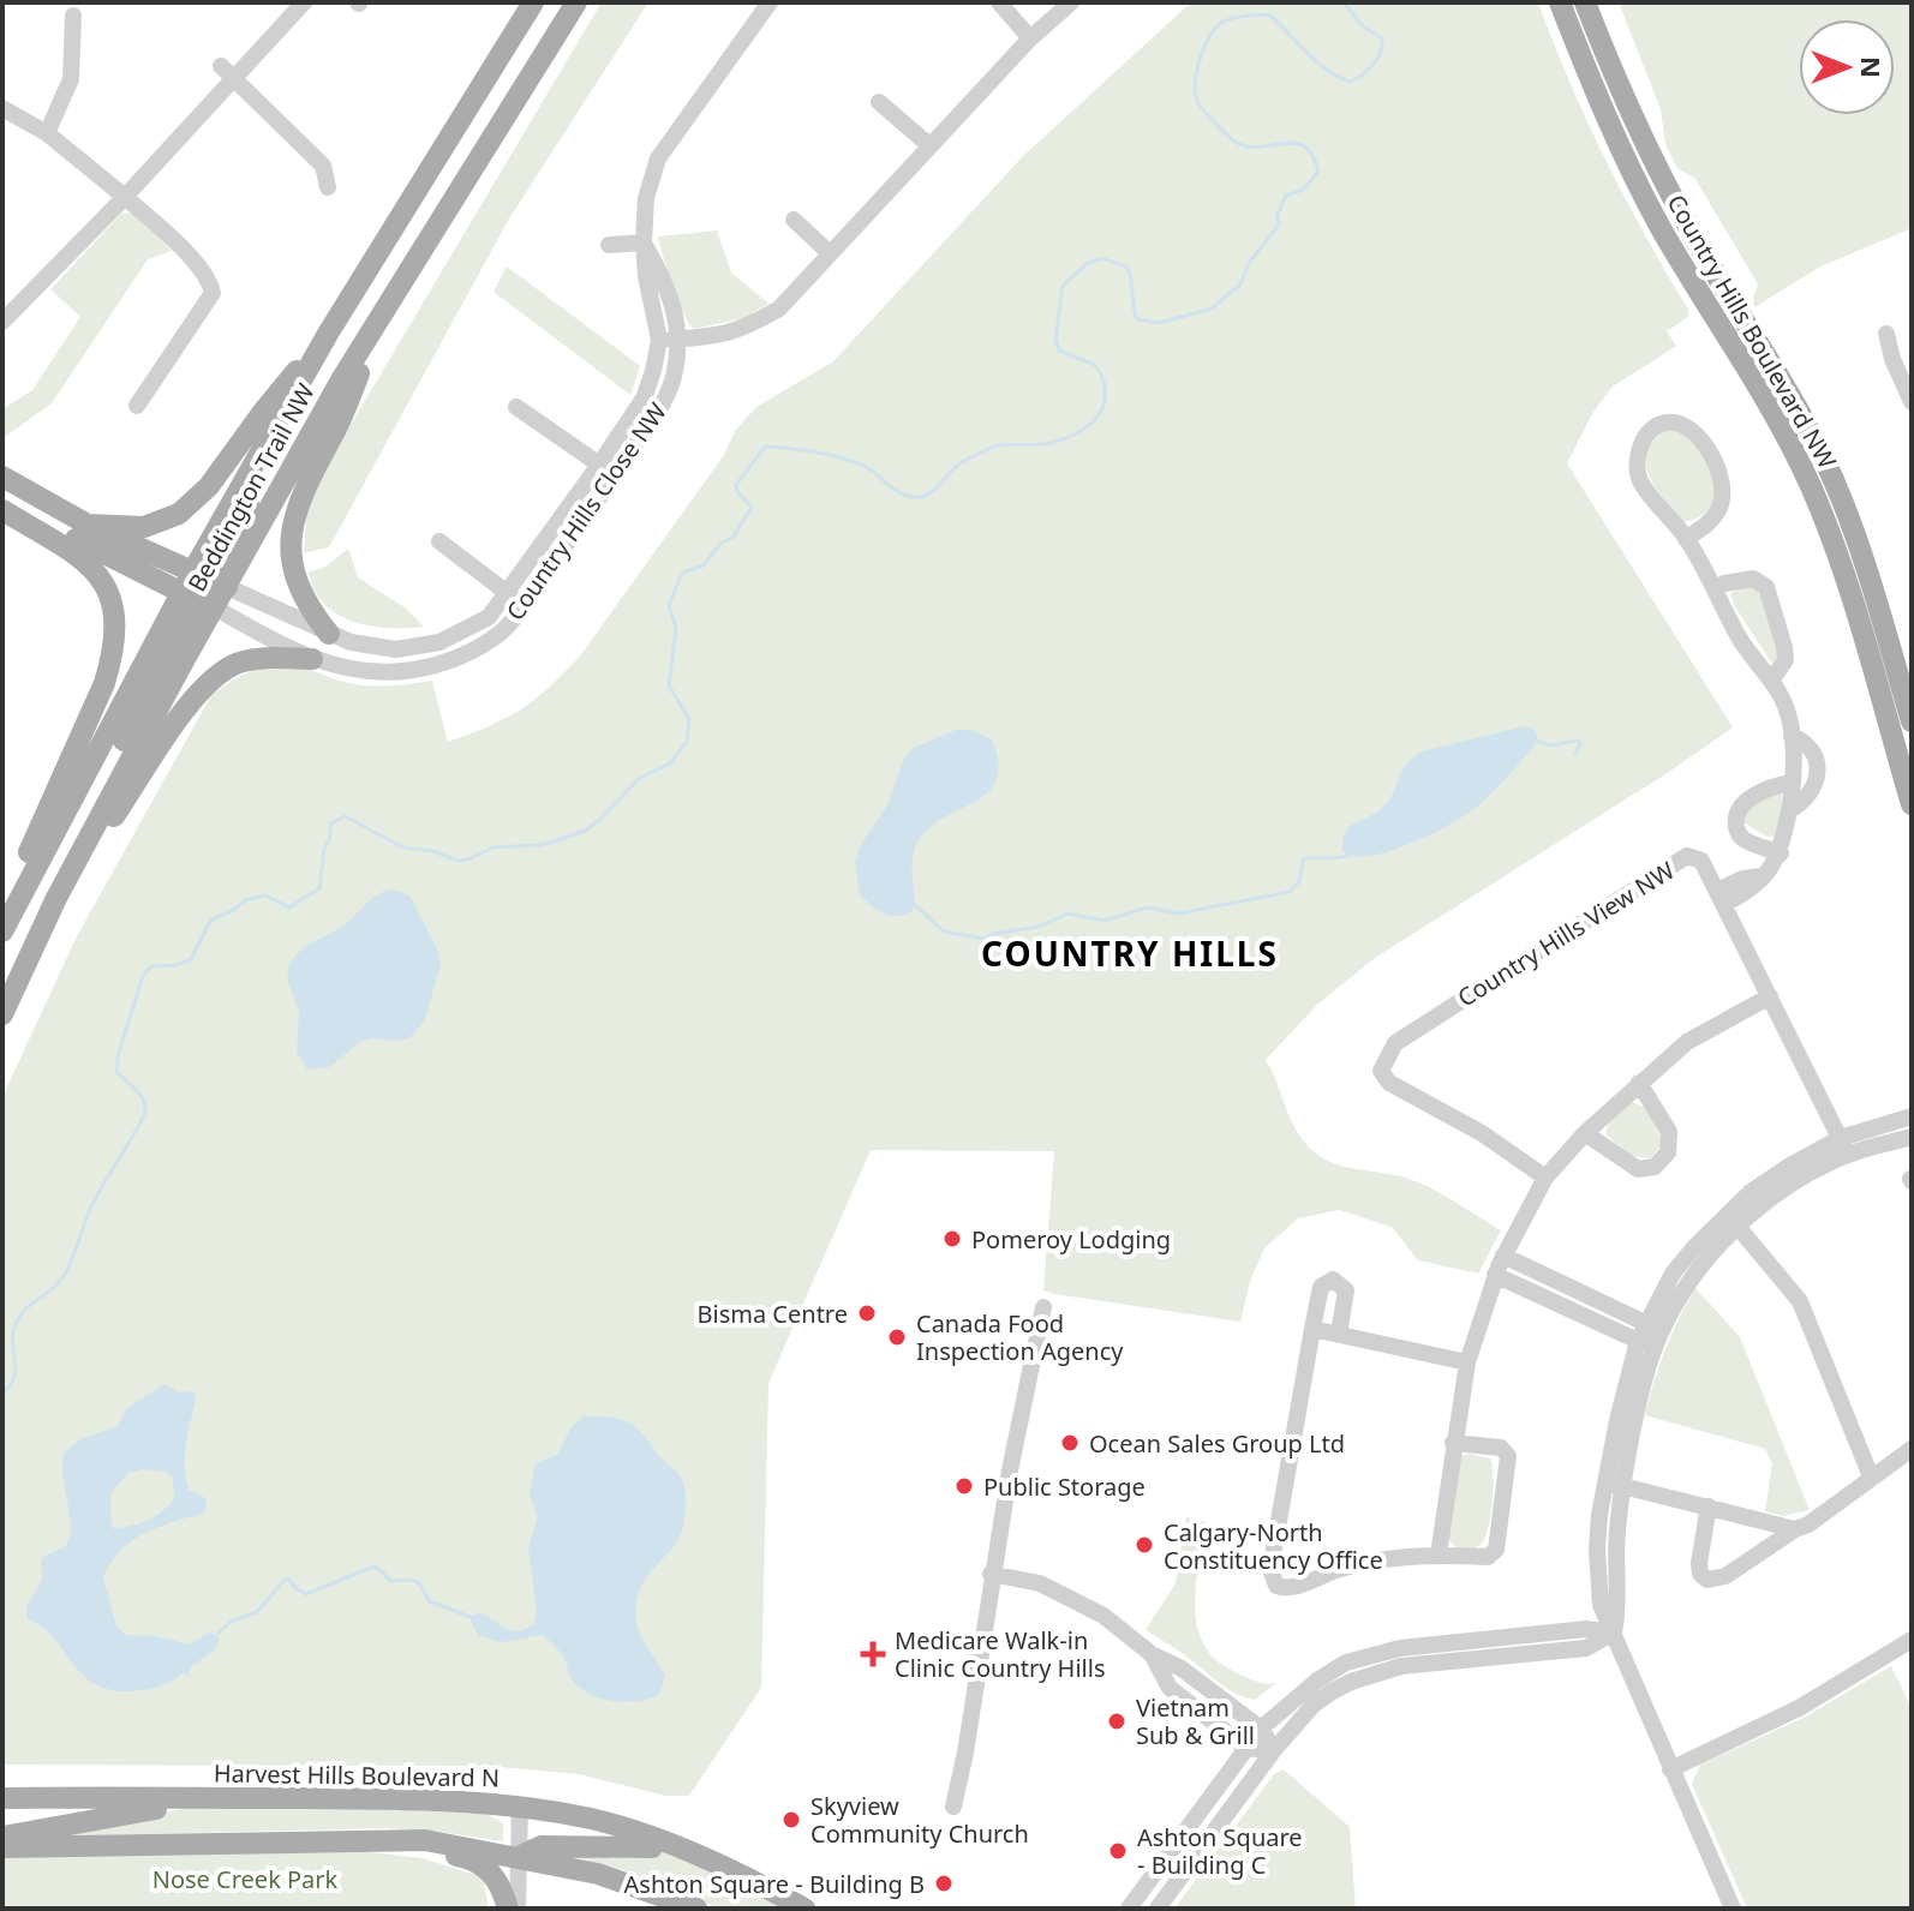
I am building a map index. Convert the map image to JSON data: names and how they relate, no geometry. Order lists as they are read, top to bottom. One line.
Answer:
{"streets":{"main road":["Country Hills Boulevard NW","Beddington Trail NW","Harvest Hills Boulevard N"],"street":["Country Hills Close NW","Country Hills View NW"]},"crossings":[["Beddington Trail NW","Country Hills Close NW"]],"districts":["COUNTRY HILLS"],"parks":["Nose Creek Park"],"places":{"other":["Pomeroy Lodging","Bisma Centre","Canada Food Inspection Agency","Ocean Sales Group Ltd","Public Storage","Calgary-North Constituency Office","Vietnam Sub & Grill","Skyview Community Church","Ashton Square - Building C","Ashton Square - Building B"],"health":["Medicare Walk-in Clinic Country Hills"]},"north":"right"}
